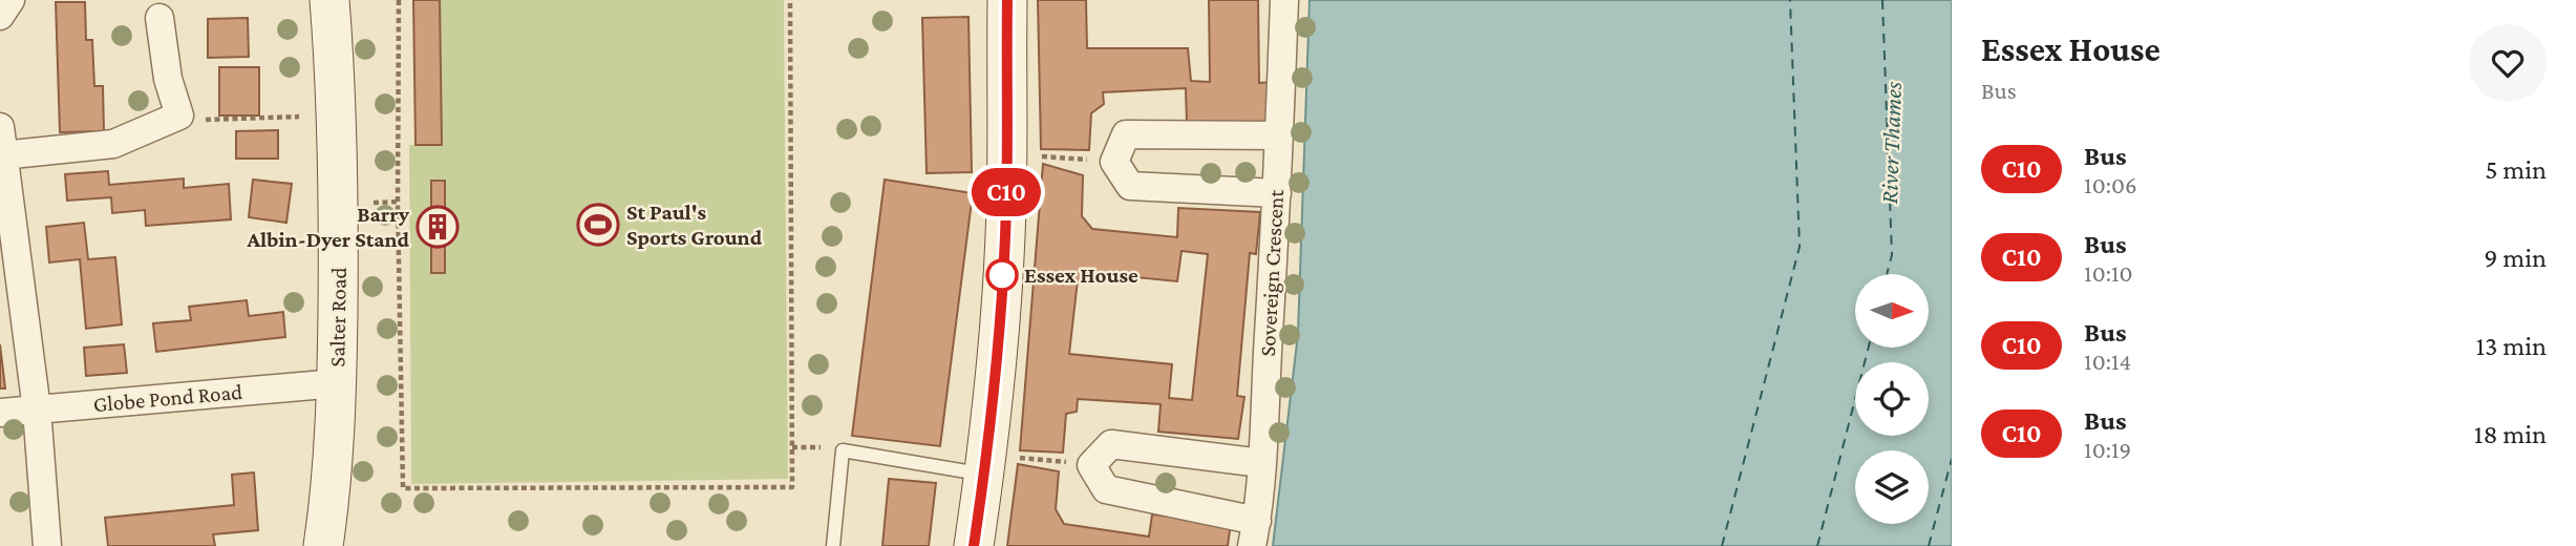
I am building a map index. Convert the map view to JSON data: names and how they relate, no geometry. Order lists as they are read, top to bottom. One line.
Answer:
{"streets":{"main road":["Salter Road"],"street":["Sovereign Crescent","Globe Pond Road"]},"crossings":[["Salter Road","Globe Pond Road"]],"water":["River Thames"],"places":{"sports":["St Paul's Sports Ground"],"building":["Barry Albin-Dyer Stand"],"other":["Essex House"]},"lines":["bus line C10"],"north":"right","page":{"on_map":"C10","heading":["Essex House","Bus"],"list":[{"mark":"C10","name":"Bus","note":"10:06","value":"5 min"},{"mark":"C10","name":"Bus","note":"10:10","value":"9 min"},{"mark":"C10","name":"Bus","note":"10:14","value":"13 min"},{"mark":"C10","name":"Bus","note":"10:19","value":"18 min"}]}}
